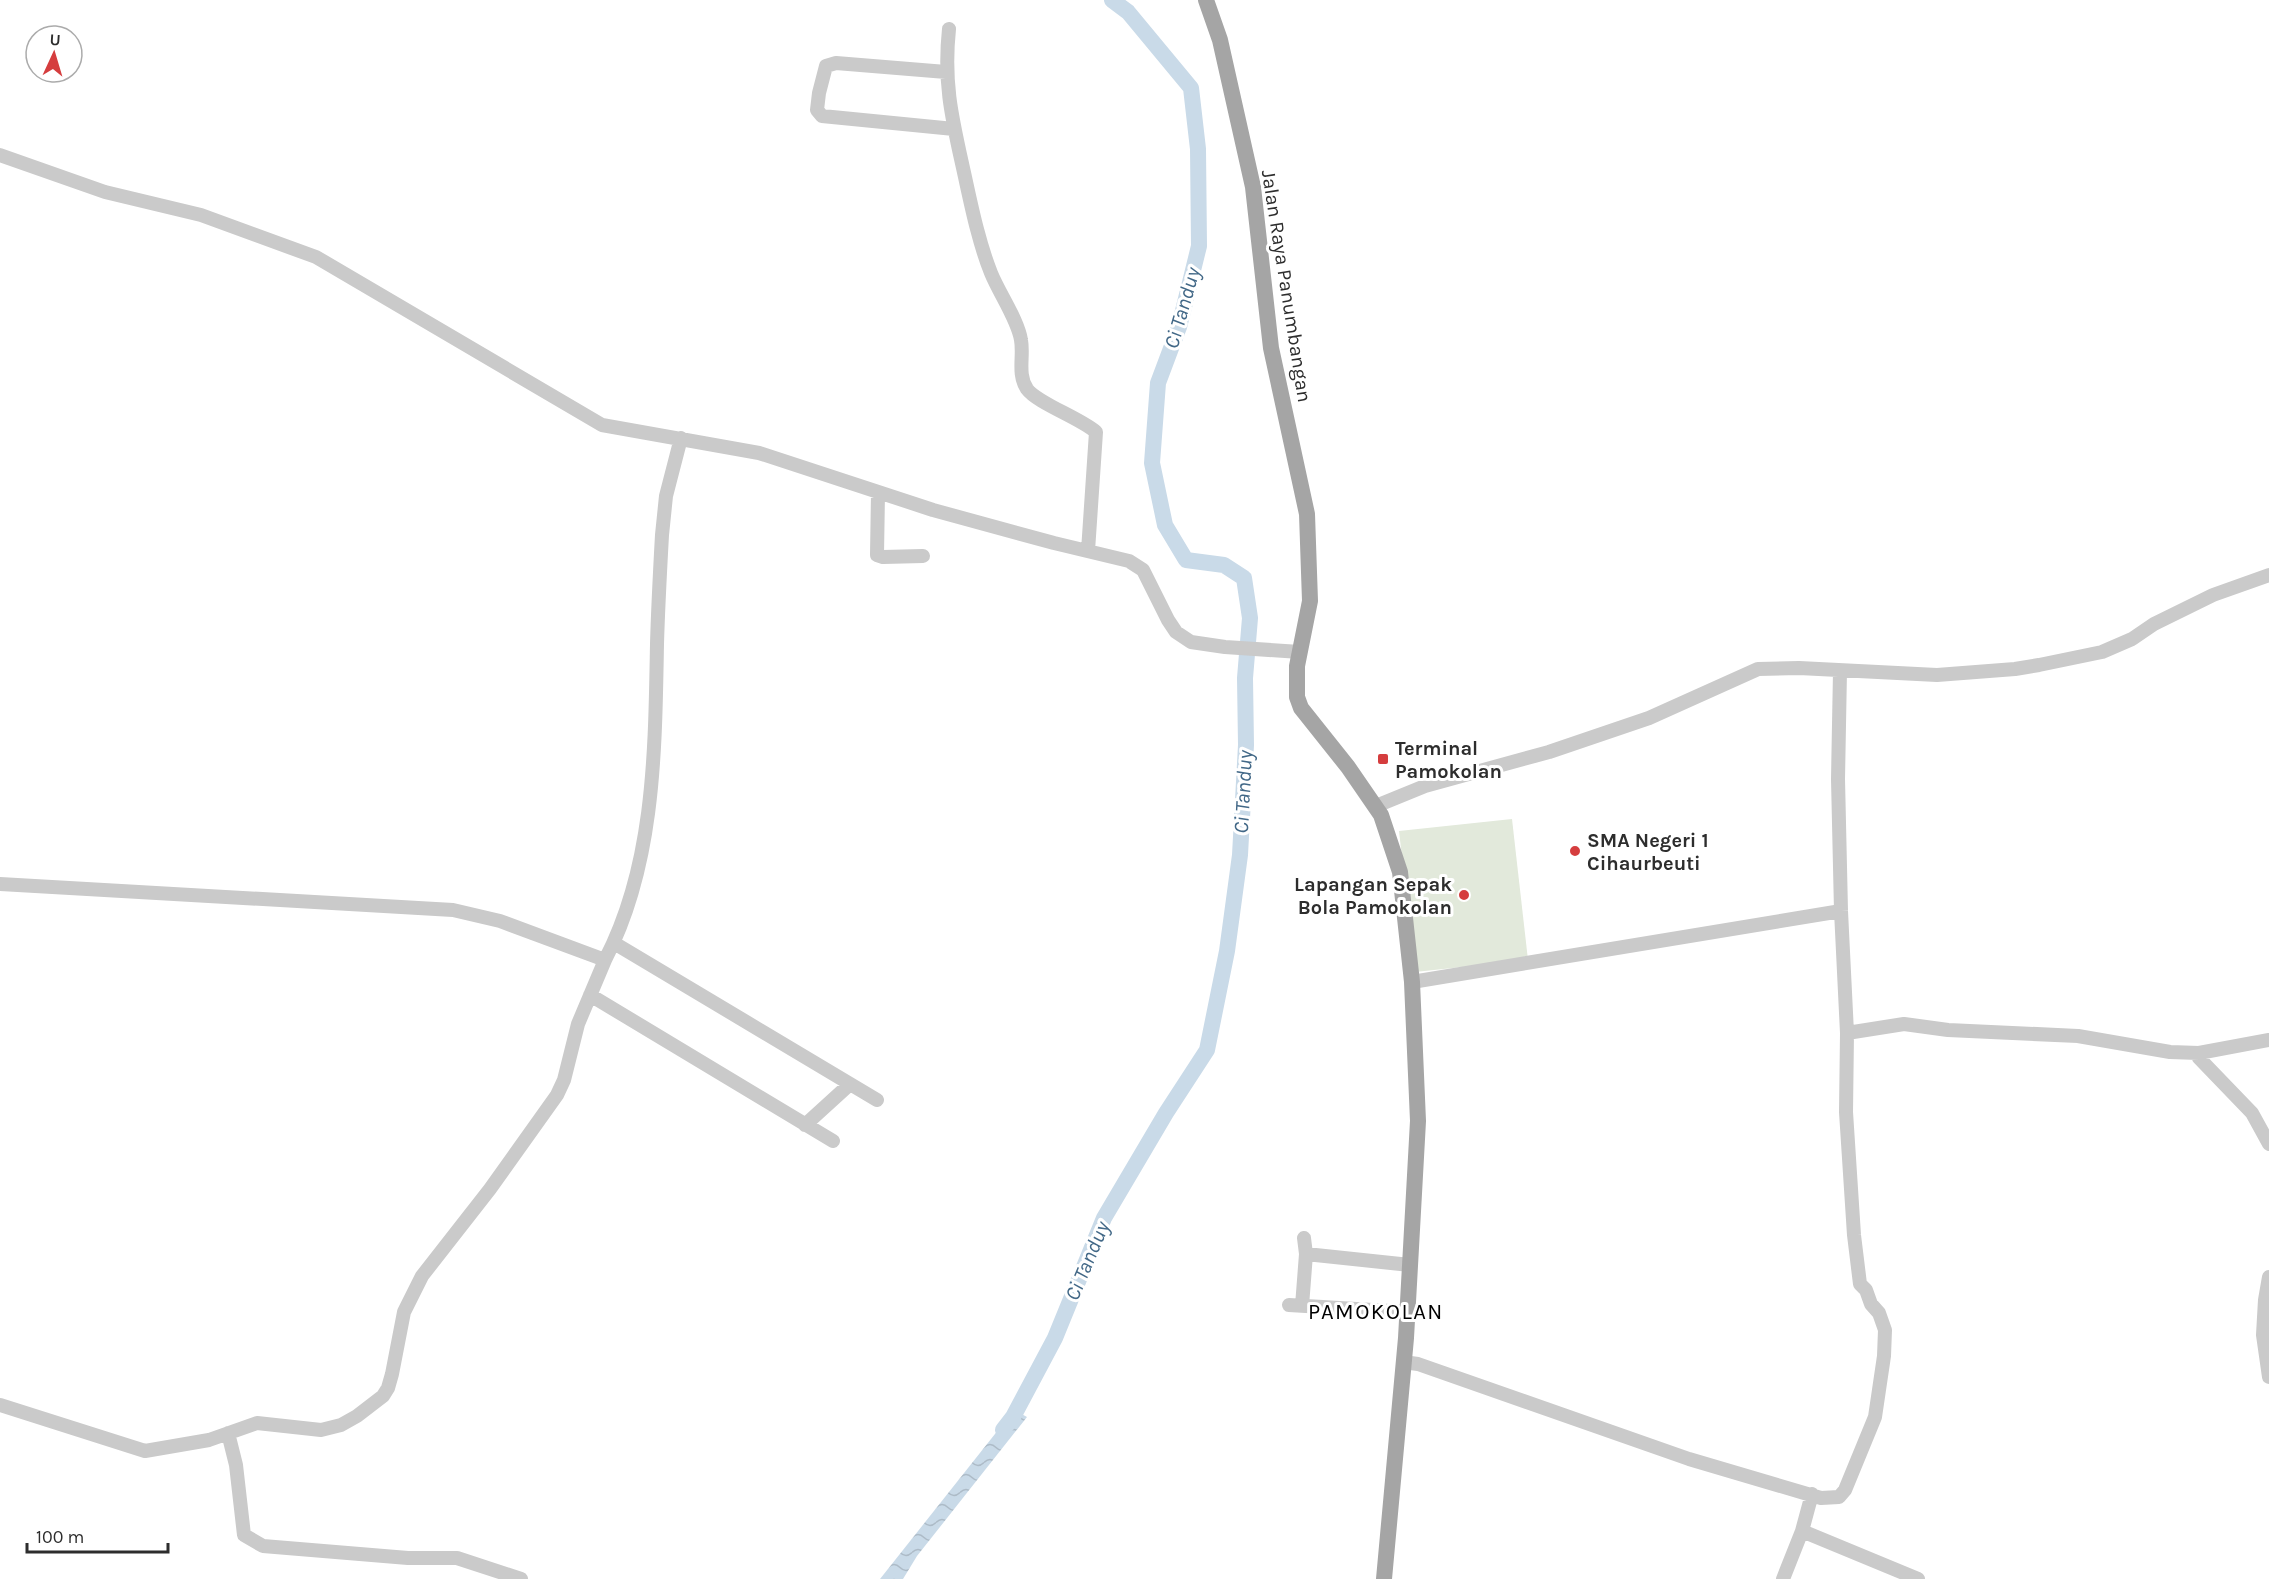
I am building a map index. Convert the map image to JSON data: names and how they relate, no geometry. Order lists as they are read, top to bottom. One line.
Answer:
{"streets":{"main road":["Jalan Raya Panumbangan"]},"districts":["PAMOKOLAN"],"water":["Ci Tanduy"],"places":{"transit":["Terminal Pamokolan"],"other":["SMA Negeri 1 Cihaurbeuti","Lapangan Sepak Bola Pamokolan"]},"scale_bar":"100 m","north":"top"}
